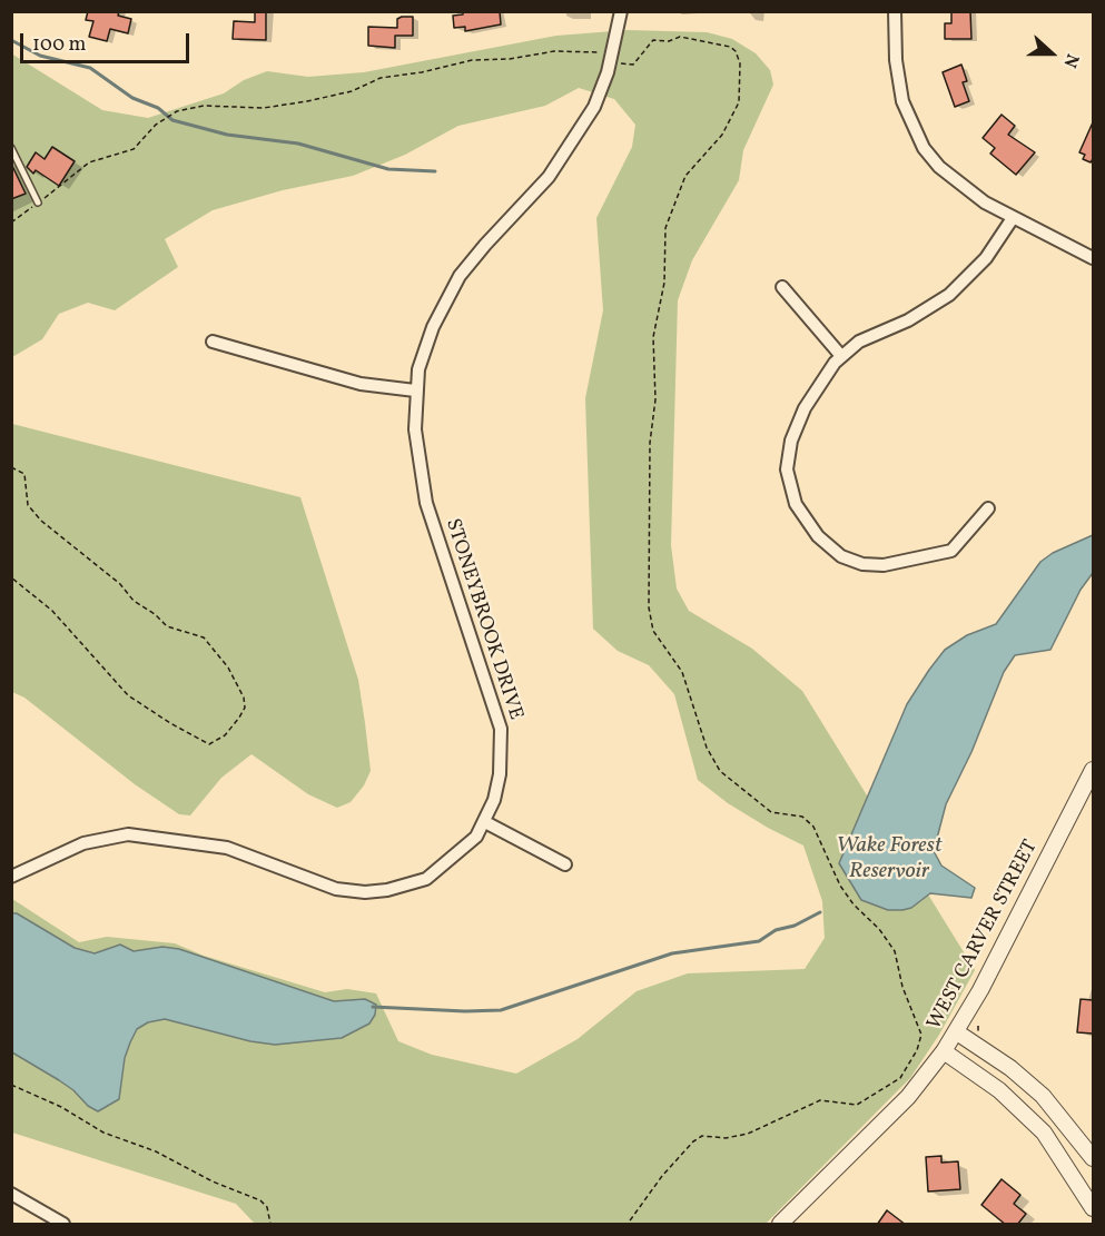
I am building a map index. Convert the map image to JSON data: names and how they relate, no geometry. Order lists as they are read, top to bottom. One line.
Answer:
{"streets":{"street":["STONEYBROOK DRIVE","WEST CARVER STREET"]},"water":["Wake Forest Reservoir"],"scale_bar":"100 m","north":"right"}
